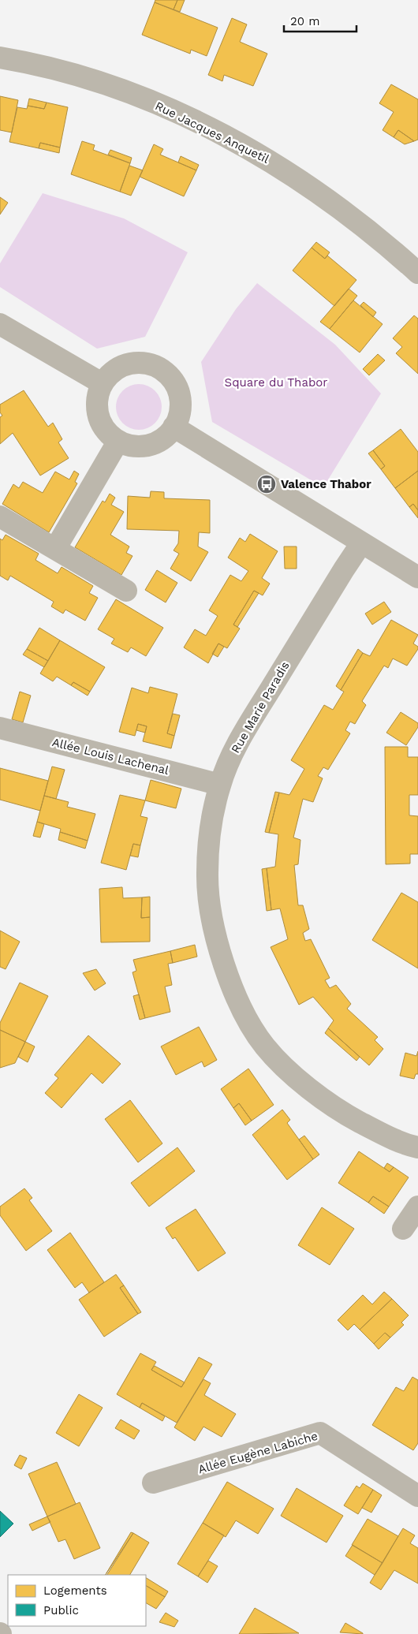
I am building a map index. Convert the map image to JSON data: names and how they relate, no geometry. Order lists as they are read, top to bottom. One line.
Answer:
{"streets":{"street":["Rue Jacques Anquetil","Rue Marie Paradis","Allée Louis Lachenal","Allée Eugène Labiche"]},"crossings":[["Rue Marie Paradis","Allée Louis Lachenal"]],"parks":["Square du Thabor"],"places":{"bus stop":["Valence Thabor"]},"legend":["Logements","Public"],"scale_bar":"20 m"}
